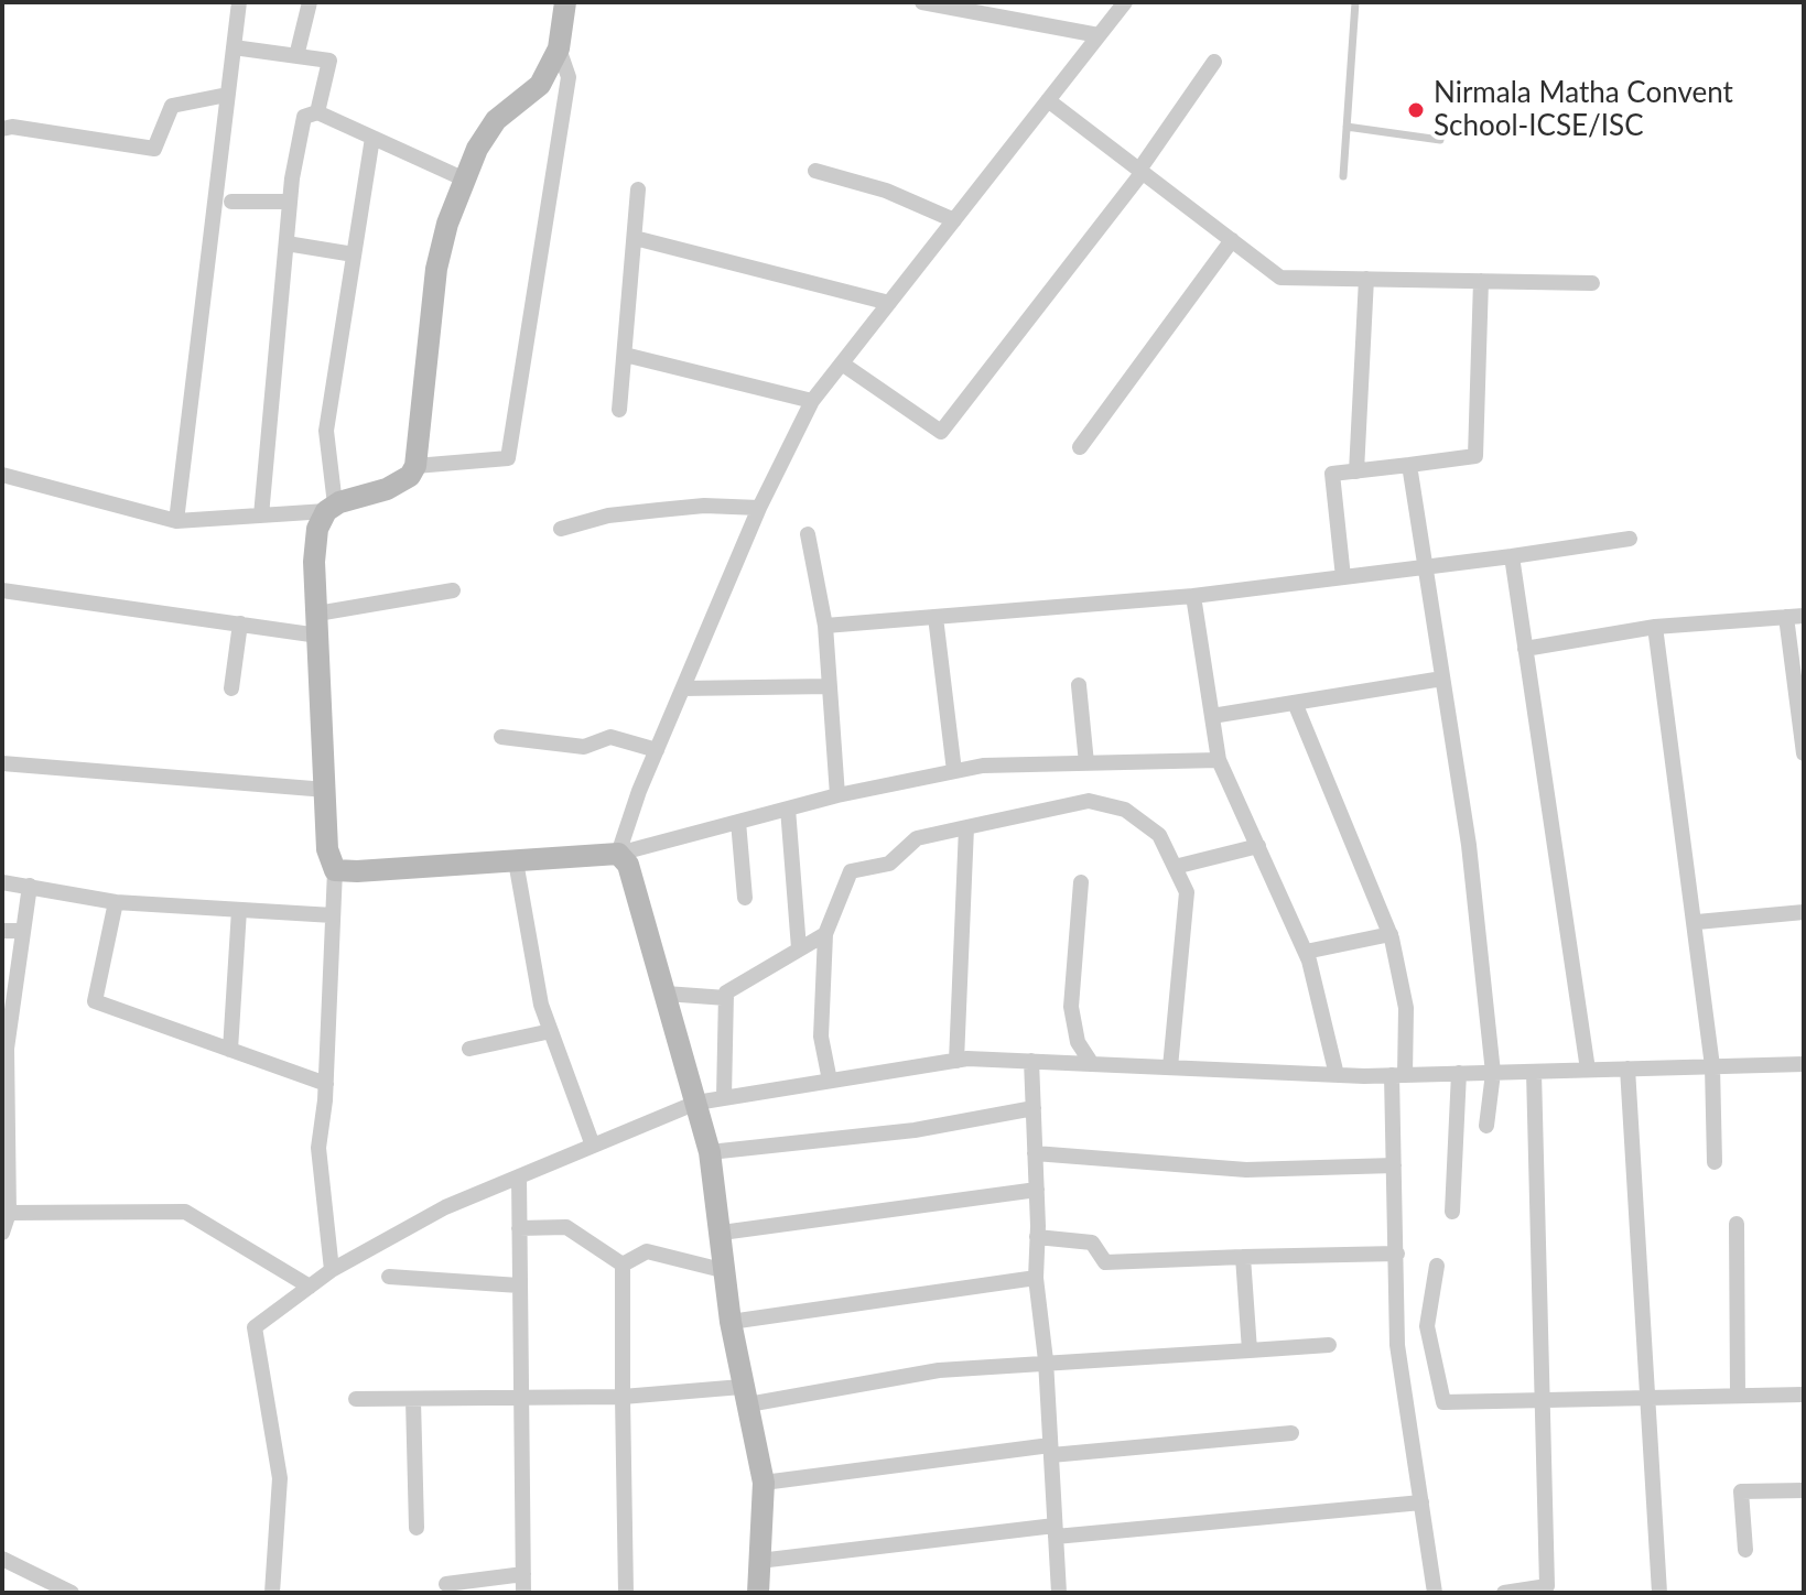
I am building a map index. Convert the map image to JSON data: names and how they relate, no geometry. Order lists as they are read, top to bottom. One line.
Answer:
{"places":["Nirmala Matha Convent School-ICSE/ISC"]}
